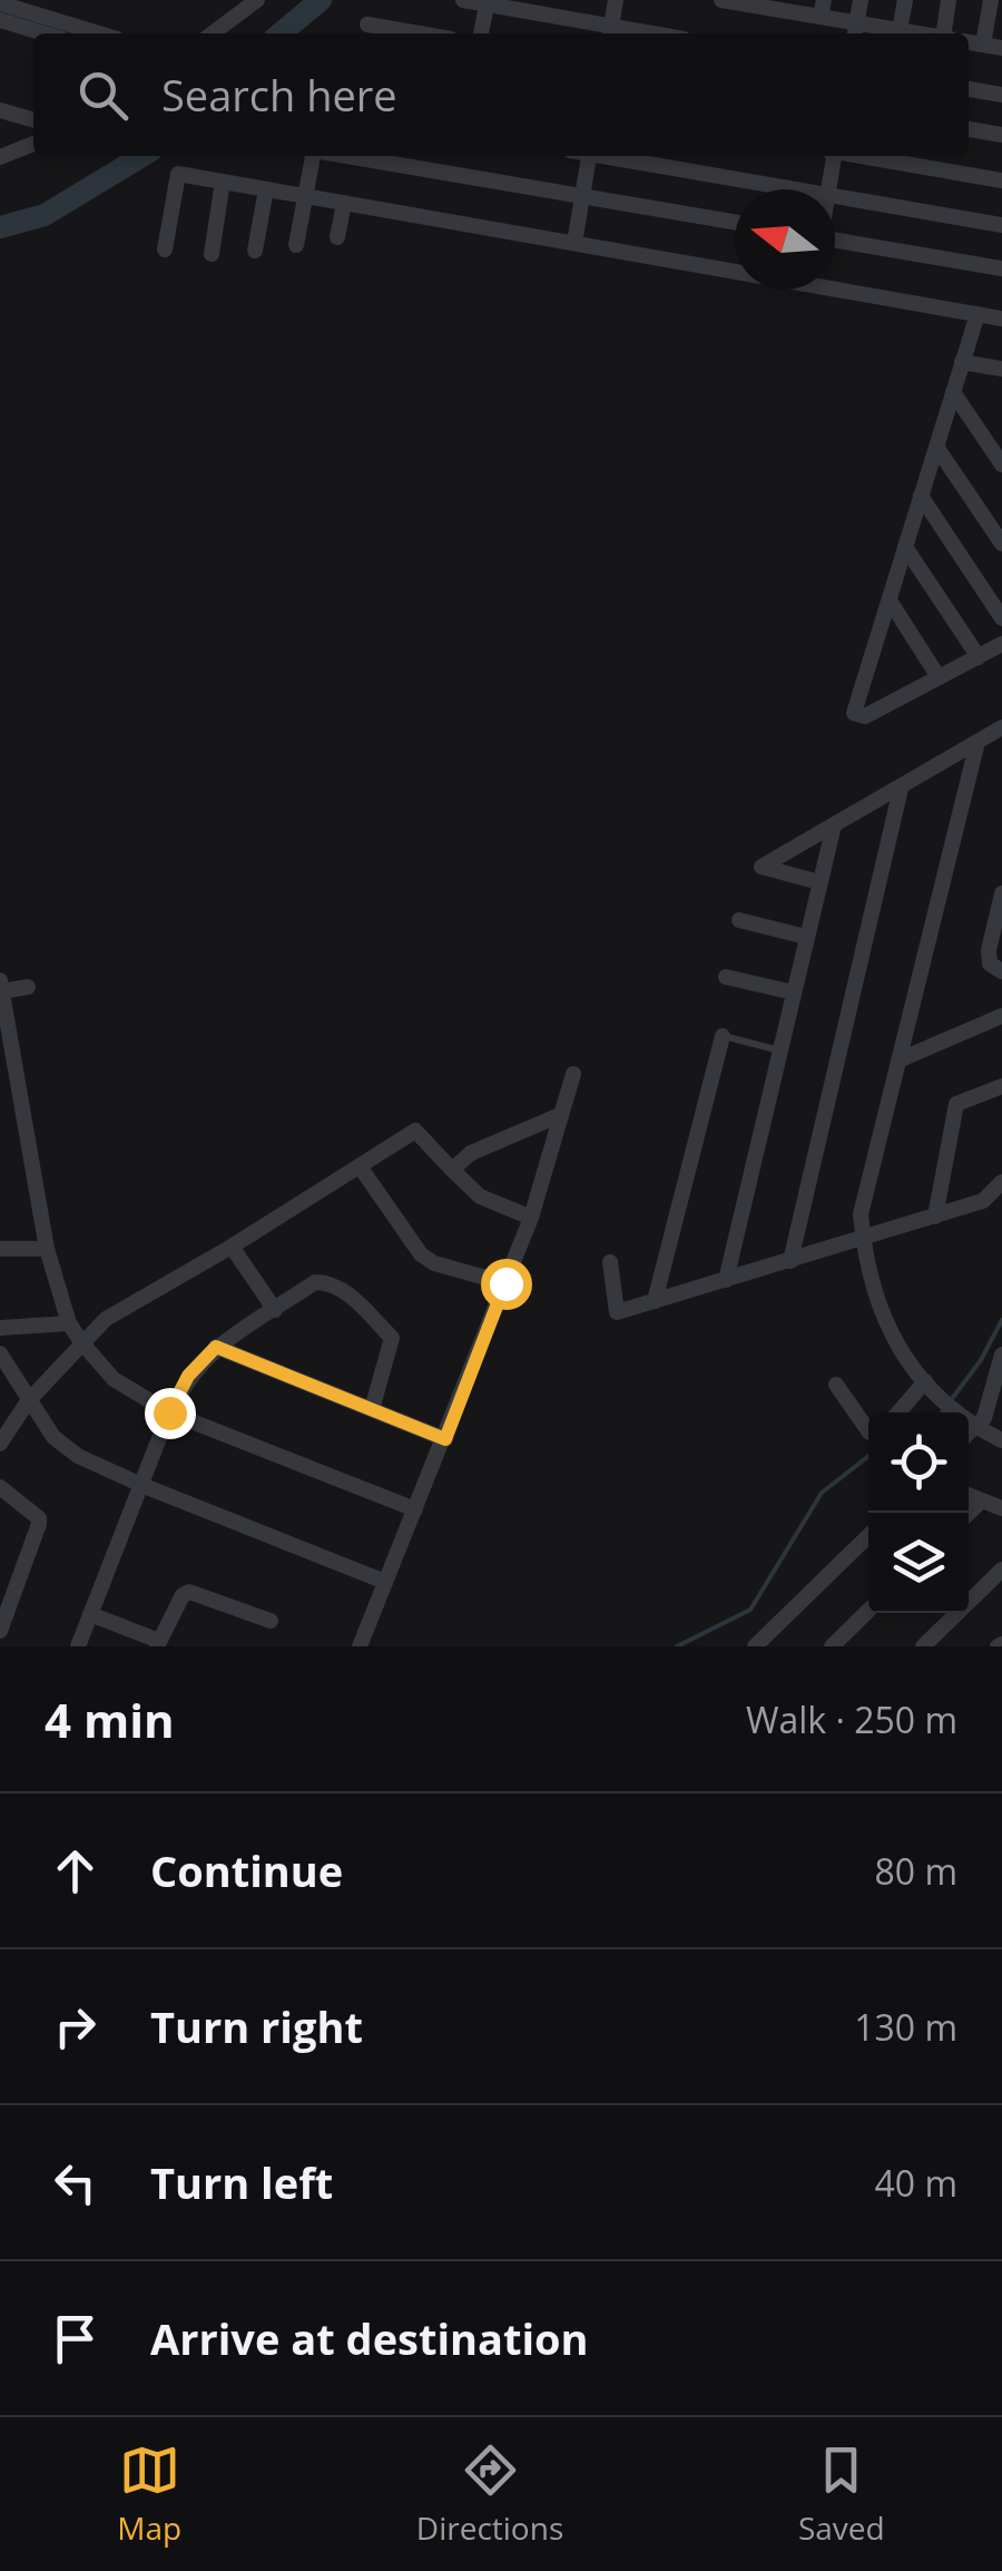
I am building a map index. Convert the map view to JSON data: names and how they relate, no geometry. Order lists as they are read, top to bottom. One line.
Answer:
{"north":"left","page":{"search":"Search here","heading":["4 min","Walk · 250 m"],"list":[["Continue","80 m"],["Turn right","130 m"],["Turn left","40 m"],"Arrive at destination"],"nav":["Map","Directions","Saved"]}}
